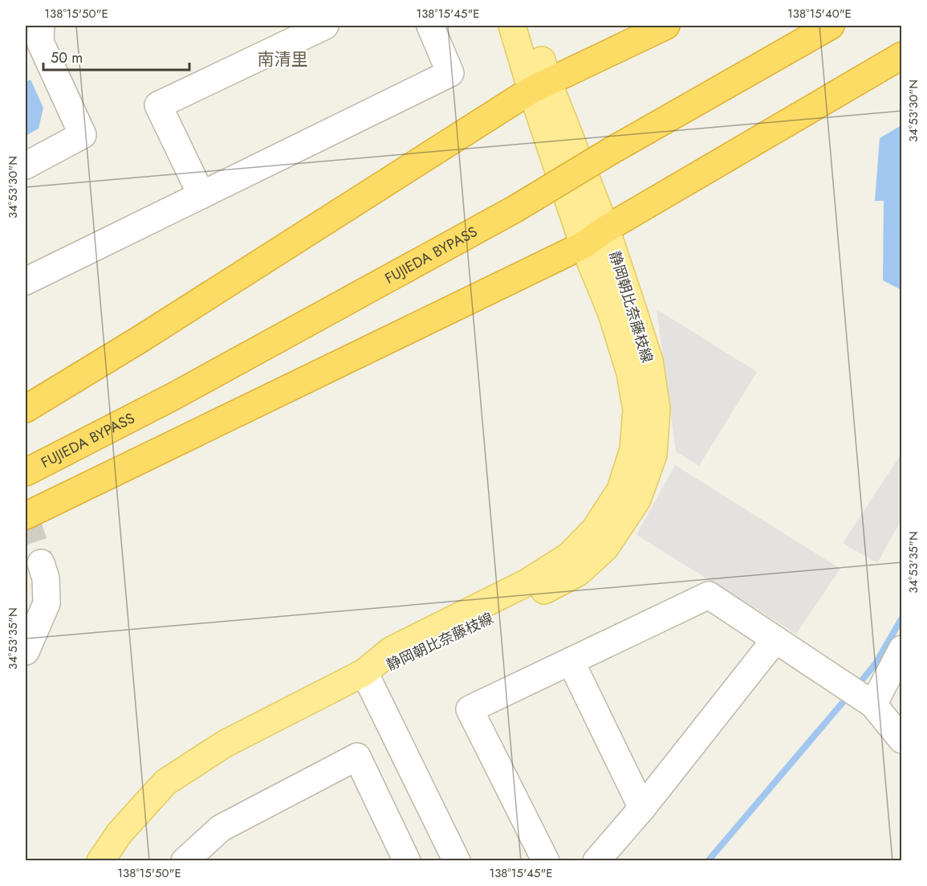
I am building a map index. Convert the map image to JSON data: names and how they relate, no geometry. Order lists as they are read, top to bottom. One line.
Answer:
{"streets":{"highway":["FUJIEDA BYPASS"],"main road":["静岡朝比奈藤枝線"]},"districts":["南清里"],"scale_bar":"50 m","coordinates":["138°15'50\"E","138°15'45\"E","138°15'40\"E","34°53'30\"N","34°53'35\"N"]}
